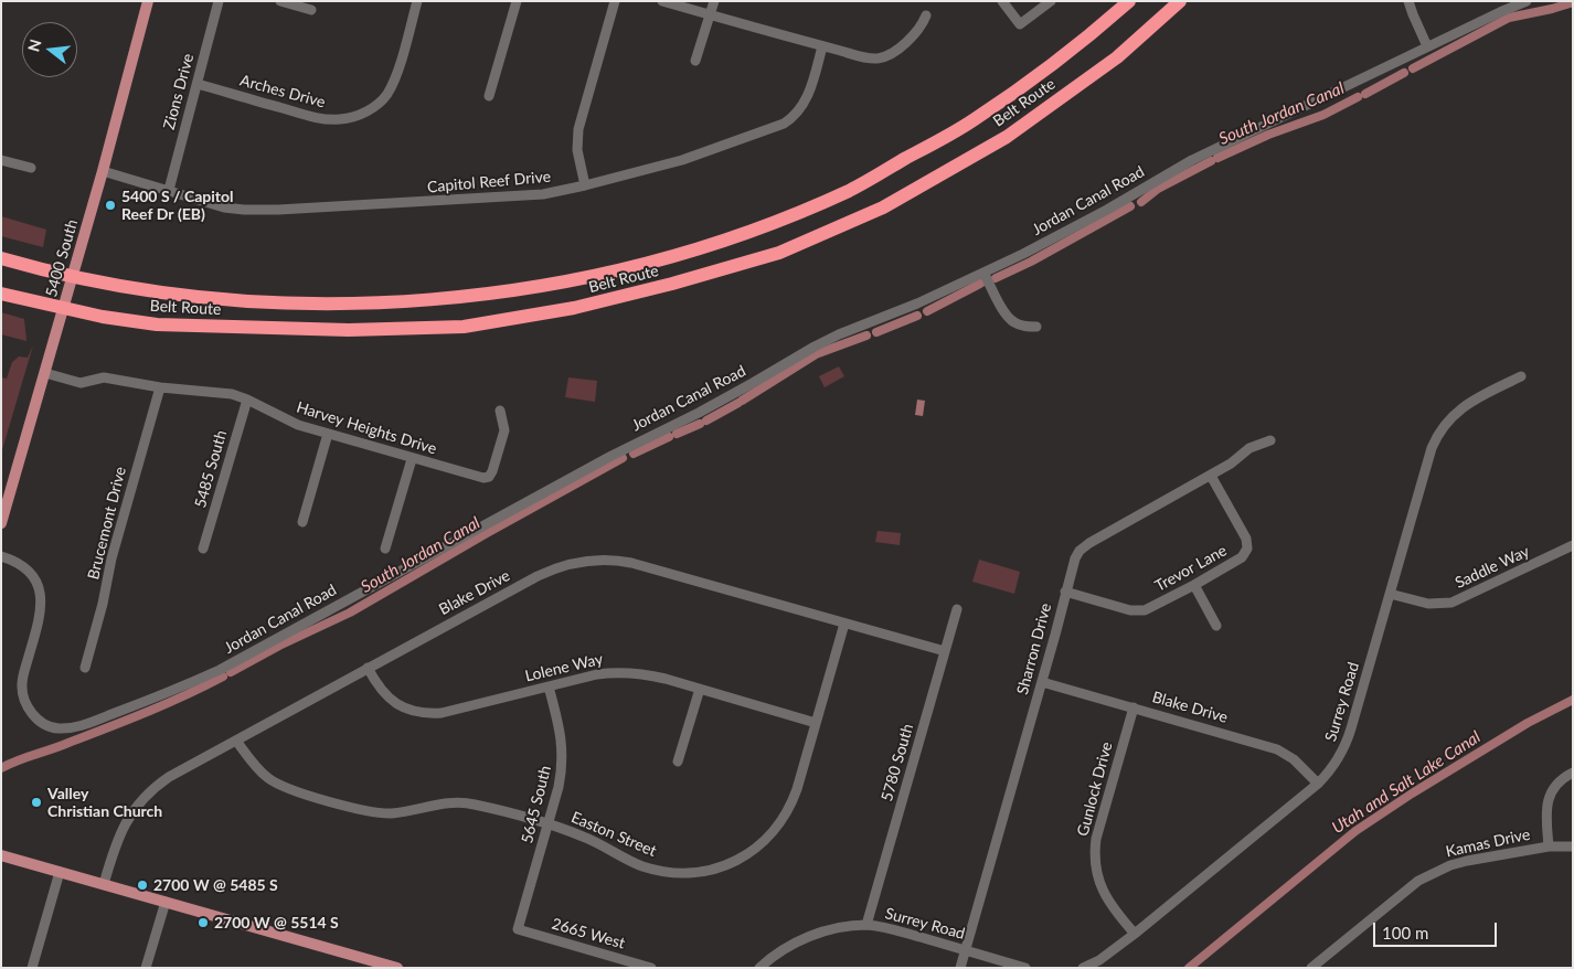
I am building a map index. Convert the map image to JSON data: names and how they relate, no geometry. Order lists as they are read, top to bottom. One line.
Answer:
{"streets":{"highway":["Belt Route"],"main road":["5400 South"],"street":["Zions Drive","Arches Drive","Capitol Reef Drive","Jordan Canal Road","Harvey Heights Drive","5485 South","Brucemont Drive","Saddle Way","Trevor Lane","Blake Drive","Sharron Drive","Lolene Way","Surrey Road","5780 South","Gunlock Drive","5645 South","Easton Street","Kamas Drive","2665 West"]},"crossings":[["Zions Drive","Arches Drive"],["Zions Drive","Capitol Reef Drive"],["Capitol Reef Drive","5400 South"],["5400 South","Harvey Heights Drive"],["Harvey Heights Drive","5485 South"],["Harvey Heights Drive","Brucemont Drive"],["Saddle Way","Surrey Road"],["Trevor Lane","Sharron Drive"],["Blake Drive","Sharron Drive"],["Blake Drive","Lolene Way"],["Blake Drive","Surrey Road"],["Blake Drive","5780 South"],["Blake Drive","Gunlock Drive"],["Blake Drive","Easton Street"],["Sharron Drive","Surrey Road"],["Lolene Way","5645 South"],["Lolene Way","Easton Street"],["Surrey Road","5780 South"],["Surrey Road","Gunlock Drive"],["5645 South","Easton Street"],["5645 South","2665 West"]],"water":["South Jordan Canal","Utah and Salt Lake Canal"],"places":["5400 S / Capitol Reef Dr (EB)","Valley Christian Church","2700 W @ 5485 S","2700 W @ 5514 S"],"scale_bar":"100 m","north":"left"}
